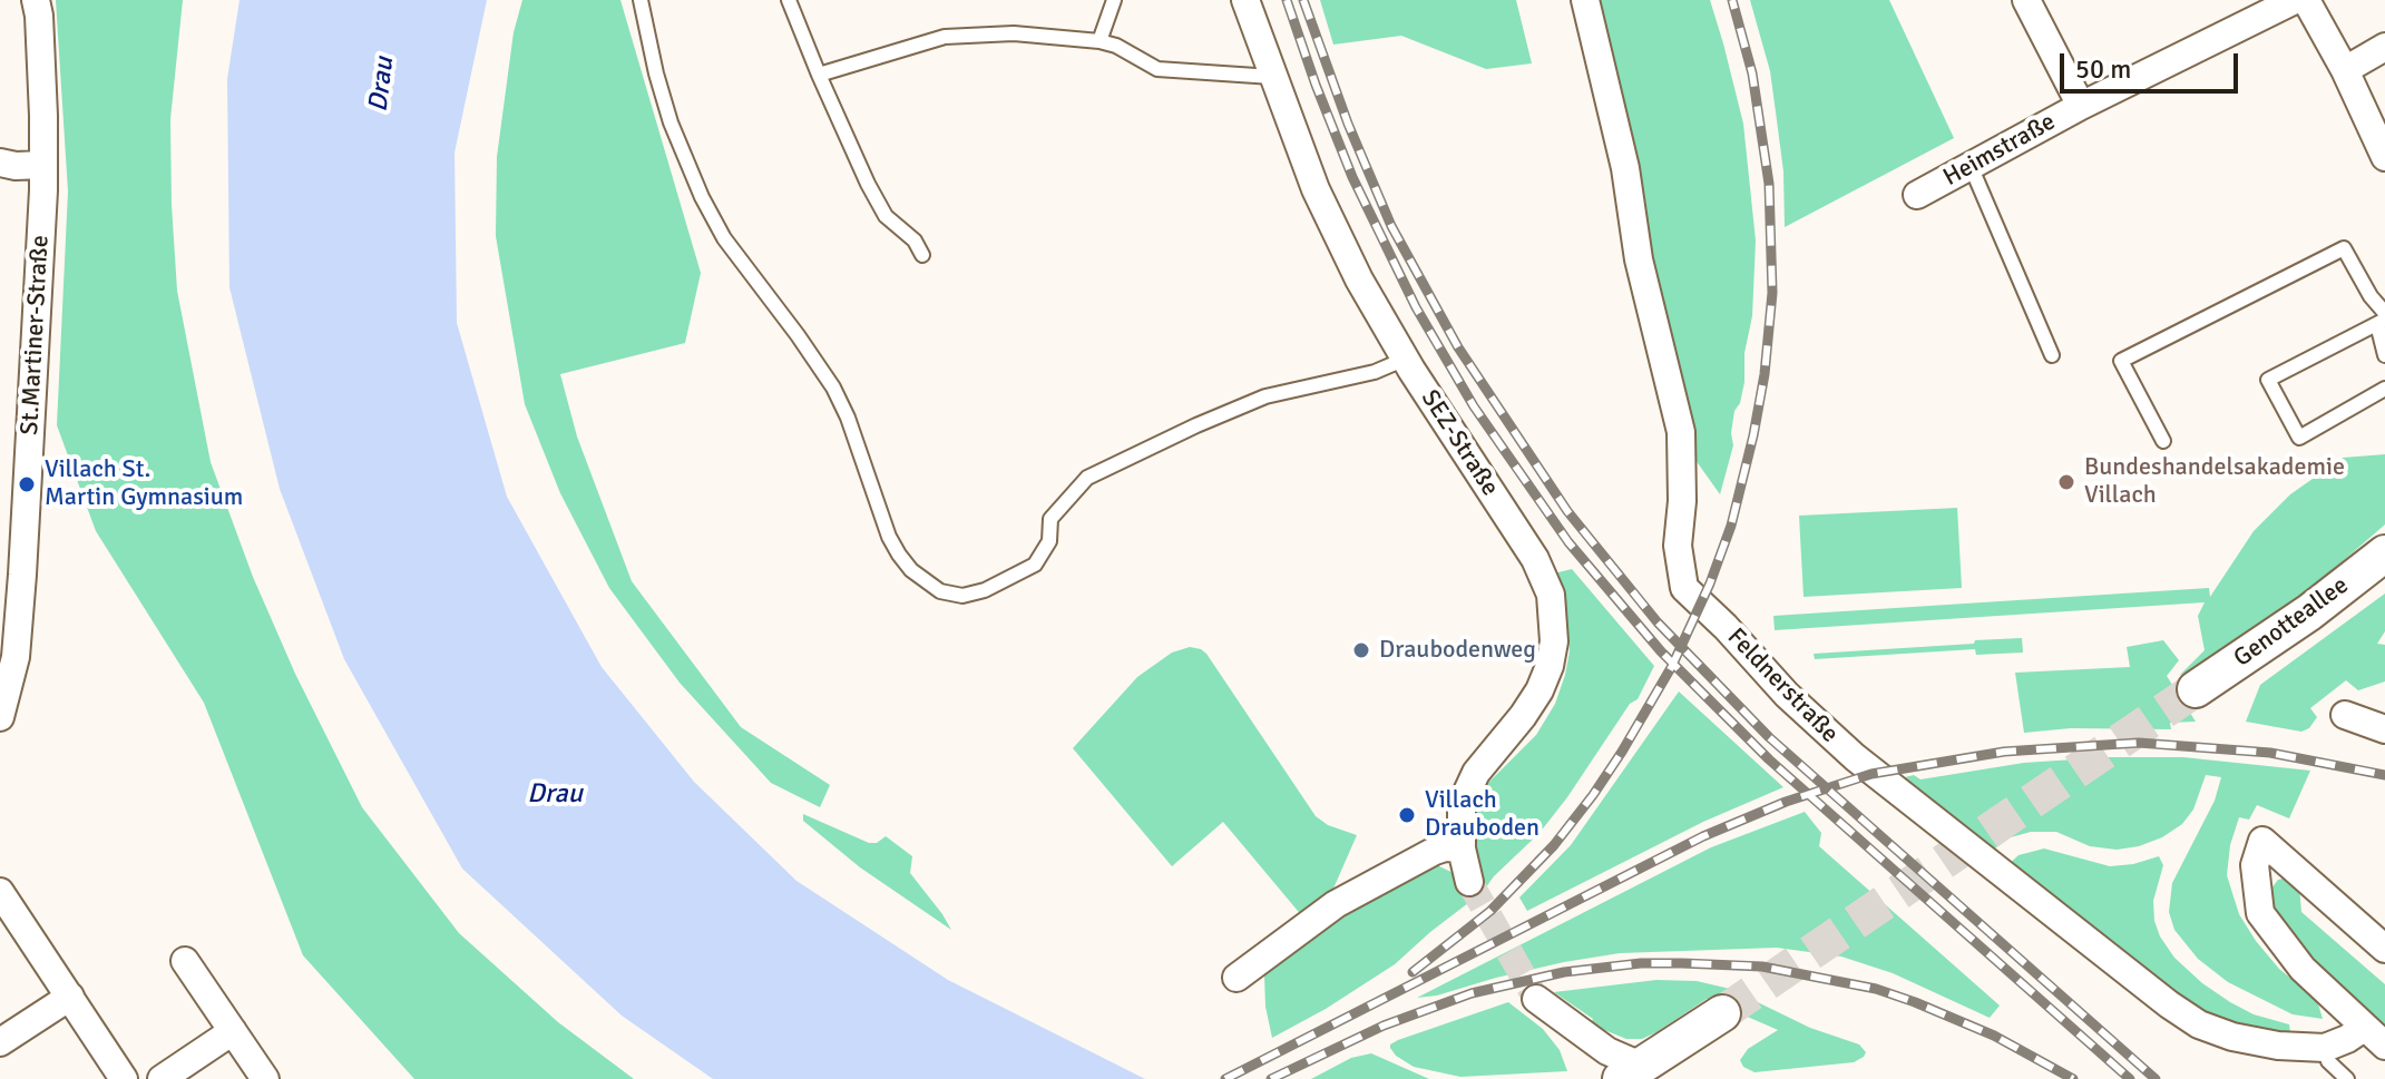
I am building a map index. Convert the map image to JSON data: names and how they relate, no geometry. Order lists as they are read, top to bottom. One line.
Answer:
{"streets":{"main road":["Genotteallee"],"street":["Heimstraße","St.Martiner-Straße","SEZ-Straße","Feldnerstraße"]},"water":["Drau"],"places":["Bundeshandelsakademie Villach","Villach St. Martin Gymnasium","Draubodenweg","Villach Drauboden"],"scale_bar":"50 m"}
